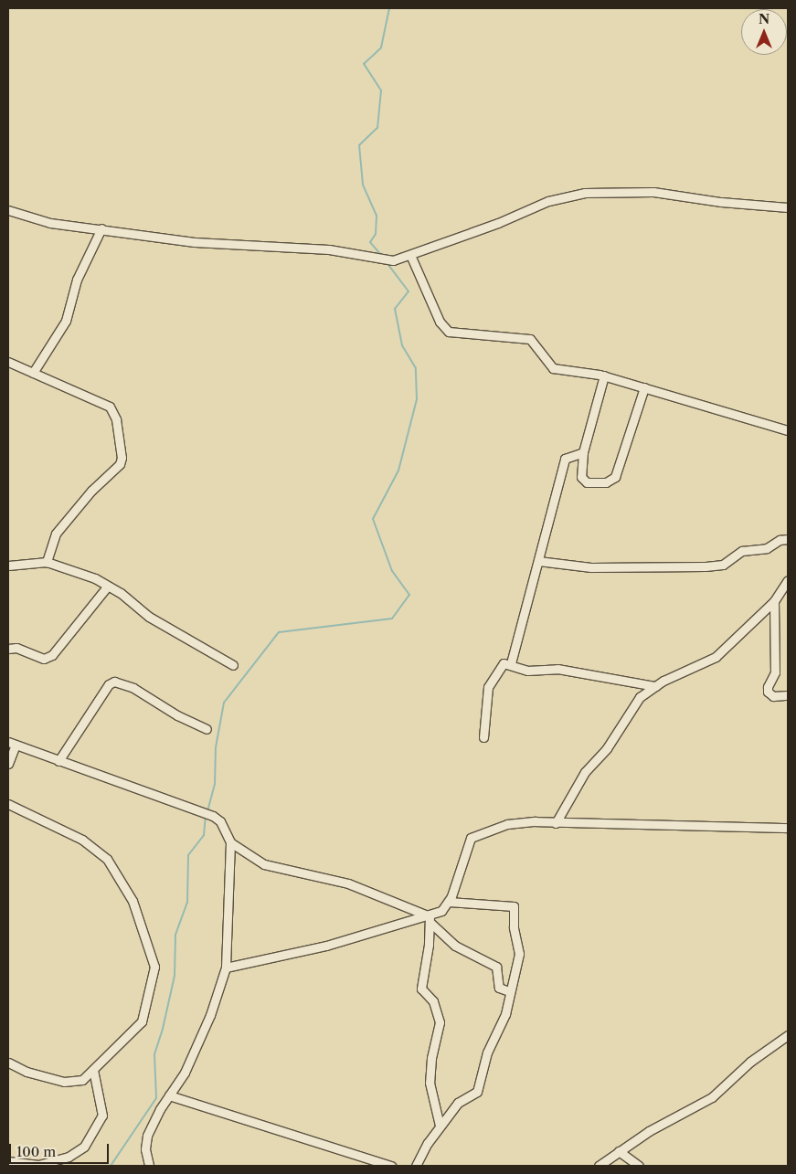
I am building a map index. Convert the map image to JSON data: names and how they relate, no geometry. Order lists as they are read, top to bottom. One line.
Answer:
{"scale_bar":"100 m","north":"top"}
